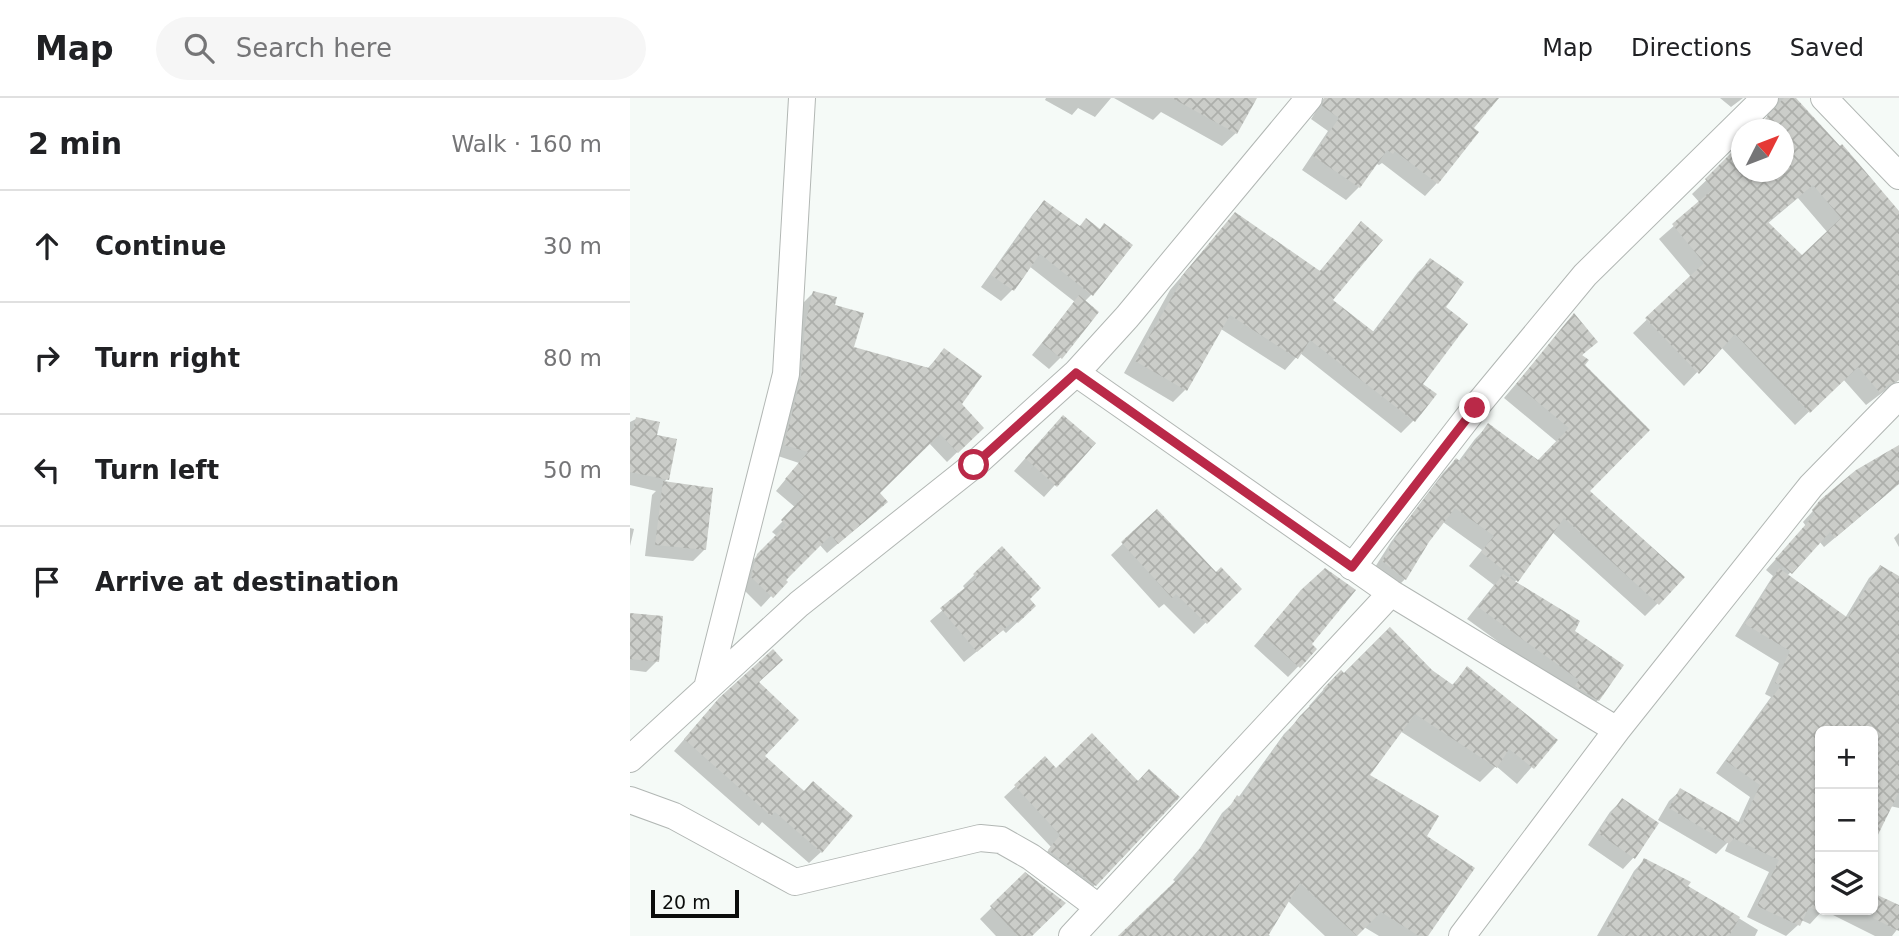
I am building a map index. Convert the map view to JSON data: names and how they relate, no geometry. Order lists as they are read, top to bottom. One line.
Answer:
{"scale_bar":"20 m","north":"top right","page":{"header":"Map","search":"Search here","nav":["Map","Directions","Saved"],"heading":["2 min","Walk · 160 m"],"list":[["Continue","30 m"],["Turn right","80 m"],["Turn left","50 m"],"Arrive at destination"],"map_buttons":["+","−"],"scale":"20 m"}}
